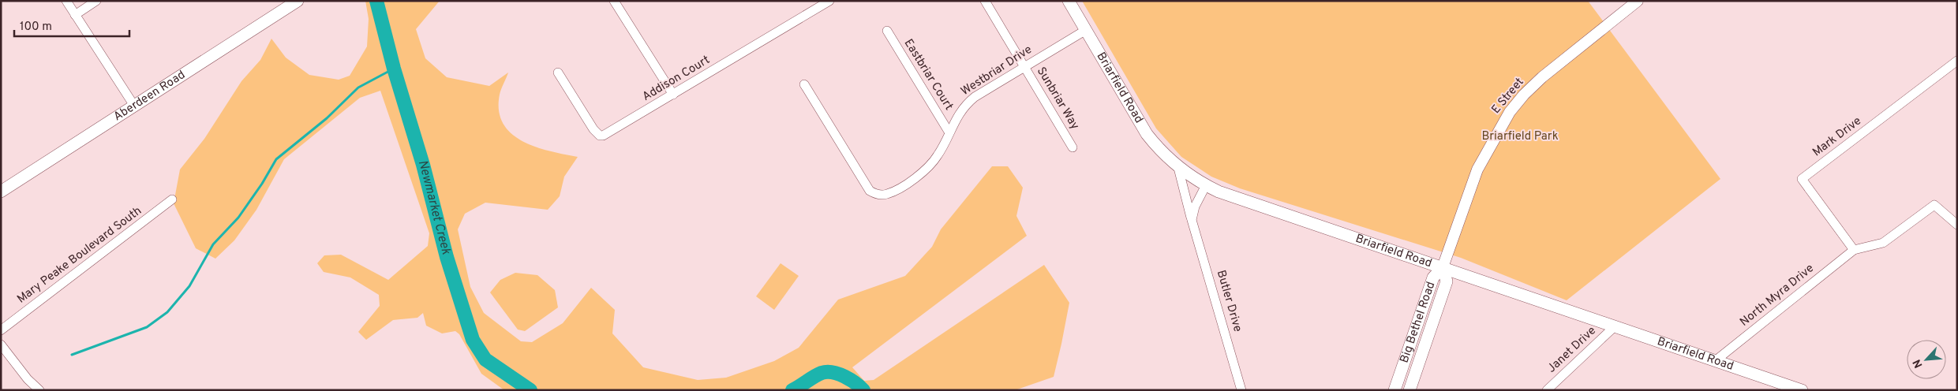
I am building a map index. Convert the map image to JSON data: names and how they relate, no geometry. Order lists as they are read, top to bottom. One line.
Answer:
{"streets":{"main road":["Briarfield Road","Aberdeen Road","Big Bethel Road"],"street":["Westbriar Drive","Eastbriar Court","Addison Court","E Street","Sunbriar Way","Mark Drive","Mary Peake Boulevard South","North Myra Drive","Butler Drive","Janet Drive"]},"crossings":[["Westbriar Drive","Eastbriar Court"],["Westbriar Drive","Briarfield Road"],["Westbriar Drive","Sunbriar Way"],["Briarfield Road","E Street"],["Briarfield Road","North Myra Drive"],["Briarfield Road","Butler Drive"],["Briarfield Road","Big Bethel Road"],["Briarfield Road","Janet Drive"],["E Street","Big Bethel Road"],["Mark Drive","North Myra Drive"]],"water":["Newmarket Creek"],"parks":["Briarfield Park"],"scale_bar":"100 m","north":"bottom left"}
